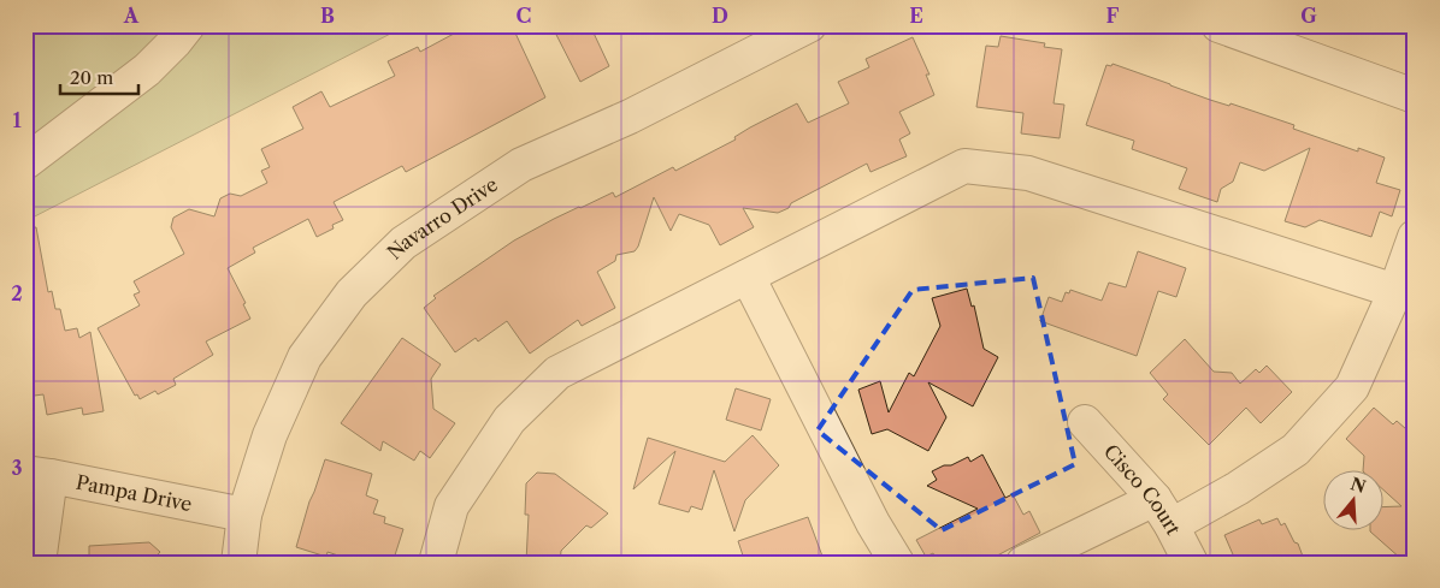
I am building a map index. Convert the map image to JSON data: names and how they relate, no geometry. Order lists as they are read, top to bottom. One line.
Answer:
{"streets":{"street":["Navarro Drive","Cisco Court","Pampa Drive"]},"crossings":[["Navarro Drive","Pampa Drive"]],"scale_bar":"20 m","north":"top","grid":{"columns":["A","B","C","D","E","F","G"],"rows":["1","2","3"]}}
